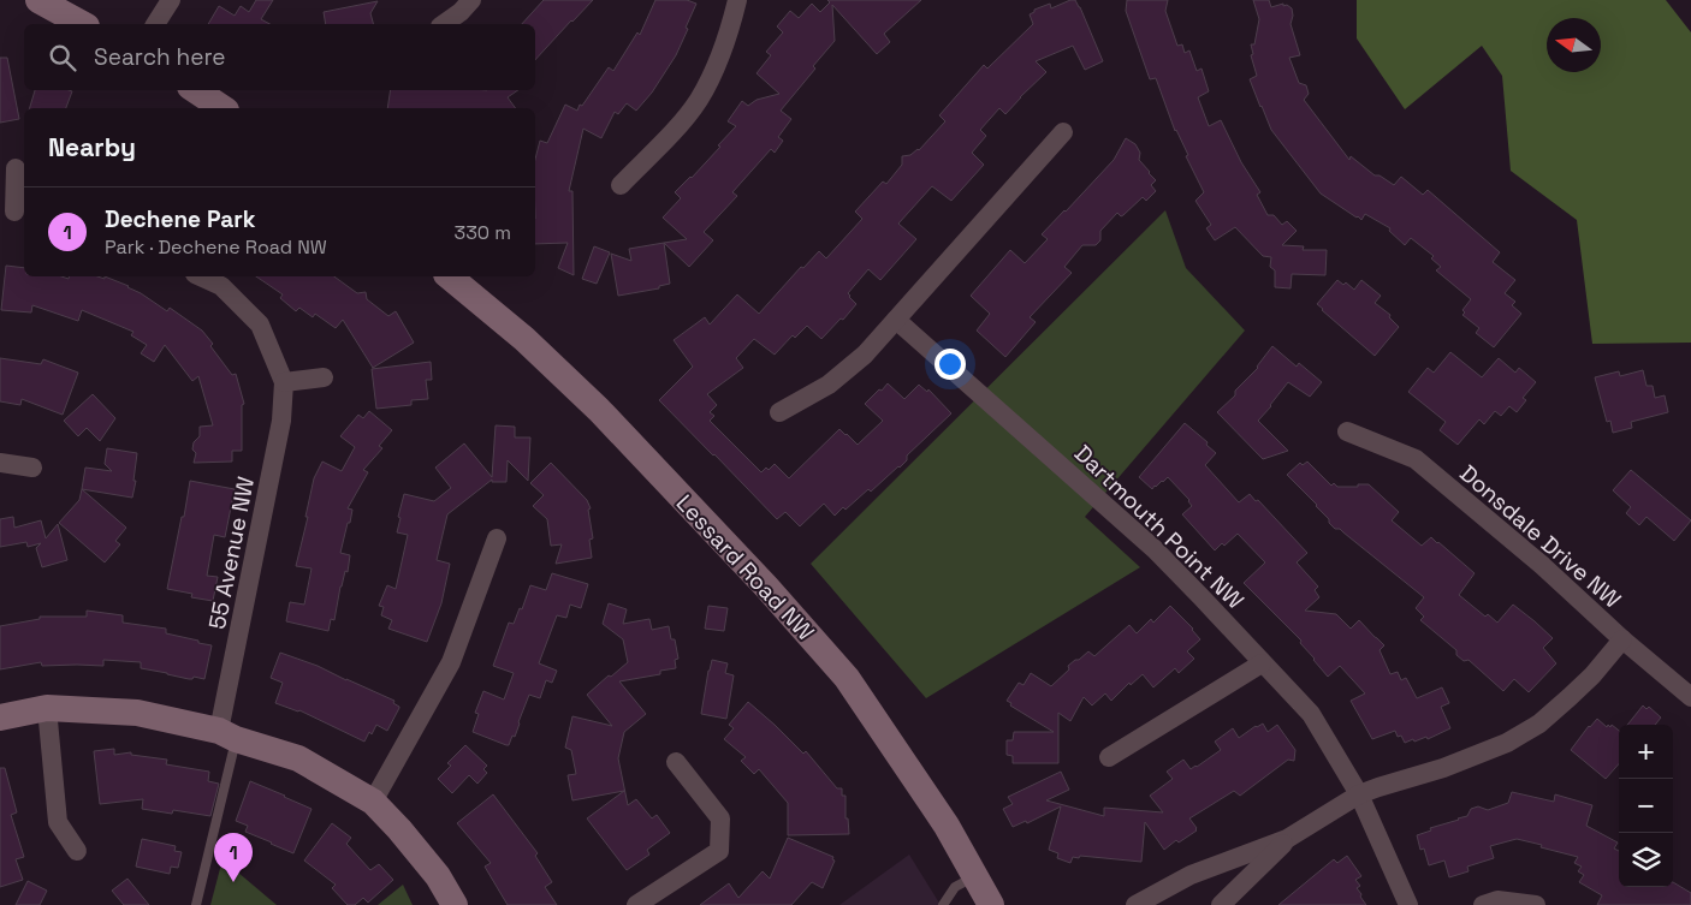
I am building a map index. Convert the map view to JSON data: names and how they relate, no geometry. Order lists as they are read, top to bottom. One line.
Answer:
{"streets":{"main road":["Lessard Road NW"],"street":["Dartmouth Point NW","Donsdale Drive NW","55 Avenue NW"]},"north":"left","page":{"search":"Search here","heading":"Nearby","list":[{"mark":"1","name":"Dechene Park","note":"Park · Dechene Road NW","value":"330 m"}],"map_buttons":["+","−"],"pins":"1"}}
